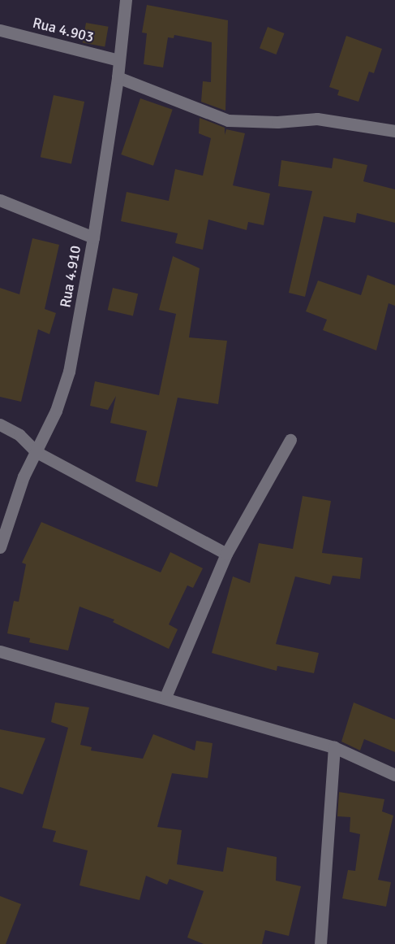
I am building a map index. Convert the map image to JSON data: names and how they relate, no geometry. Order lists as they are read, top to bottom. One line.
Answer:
{"streets":{"street":["Rua 4.903","Rua 4.910"]},"crossings":[["Rua 4.903","Rua 4.910"]]}
